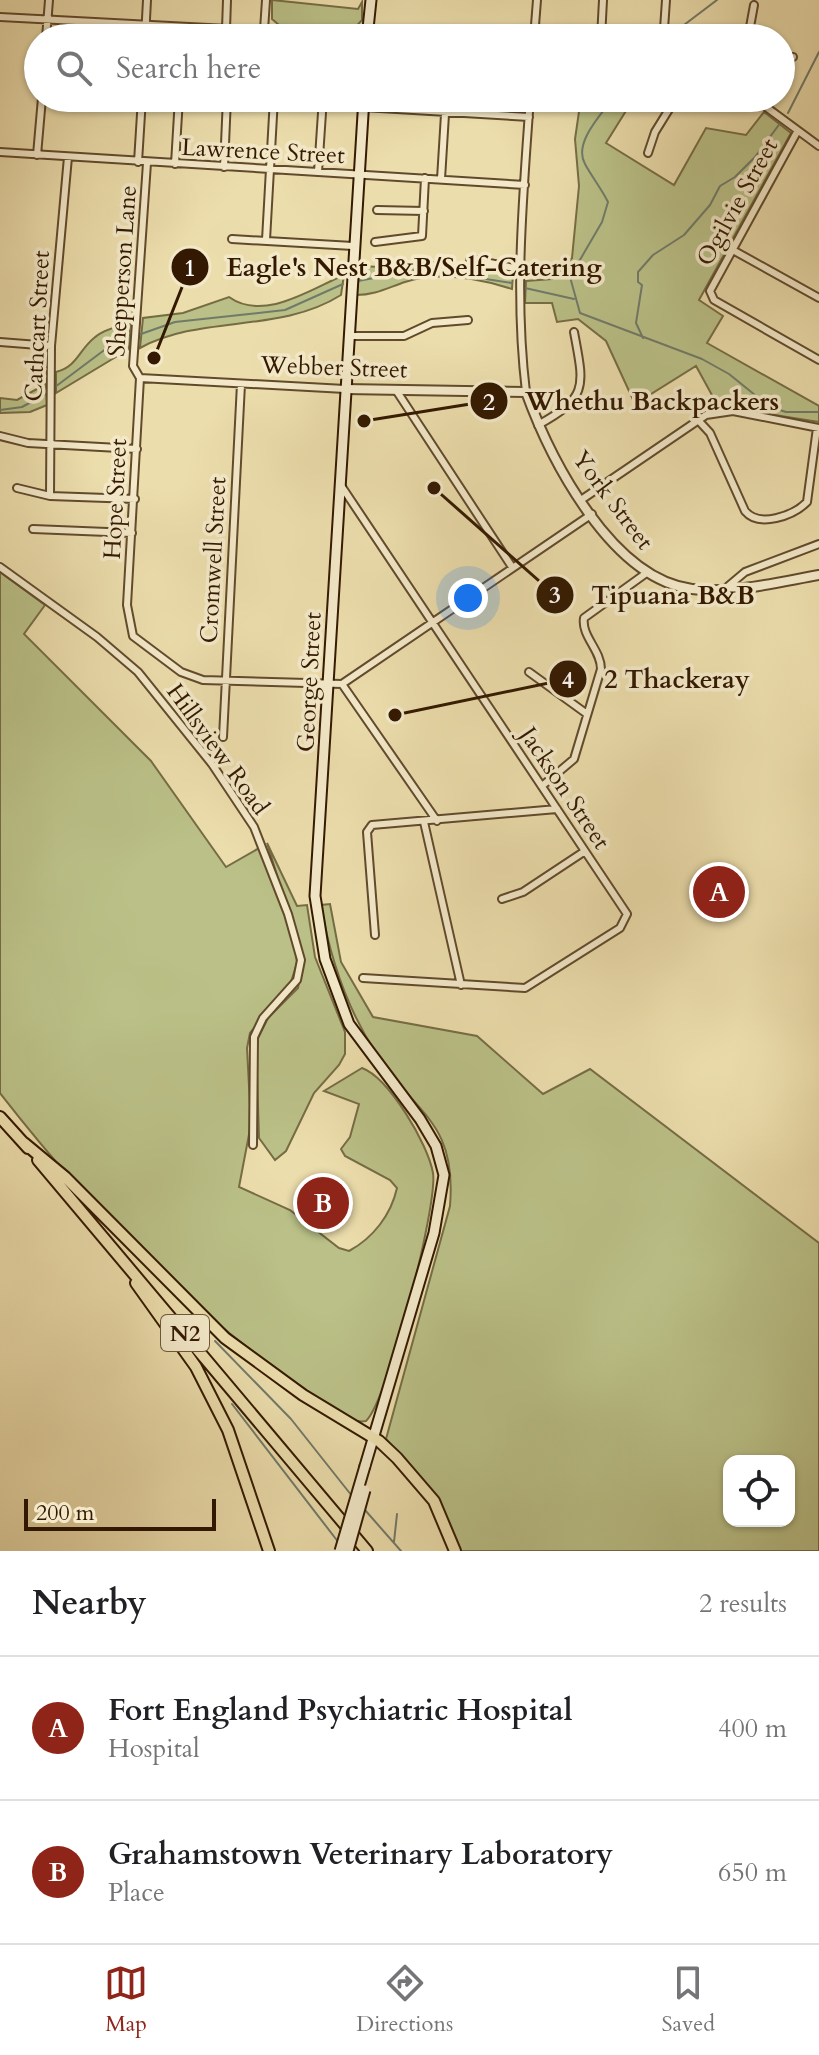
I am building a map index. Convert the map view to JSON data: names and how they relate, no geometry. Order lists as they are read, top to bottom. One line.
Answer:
{"streets":{"highway":["N2"],"main road":["George Street"],"street":["Lawrence Street","Ogilvie Street","Shepperson Lane","Cathcart Street","Webber Street","Hope Street","York Street","Cromwell Street","Hillsview Road","Jackson Street"]},"crossings":[["Lawrence Street","Shepperson Lane"],["Lawrence Street","Cathcart Street"],["Lawrence Street","York Street"],["Lawrence Street","George Street"],["Shepperson Lane","Webber Street"],["Shepperson Lane","Hope Street"],["Webber Street","Hope Street"],["Webber Street","York Street"],["Webber Street","Cromwell Street"],["Webber Street","George Street"],["Hope Street","Cromwell Street"],["George Street","Jackson Street"]],"places":["Eagle's Nest B&B/Self-Catering","Whethu Backpackers","Tipuana B&B","2 Thackeray"],"scale_bar":"200 m","page":{"search":"Search here","pins":["A","B"],"scale":"200 m","heading":["Nearby","2 results"],"list":[{"mark":"A","name":"Fort England Psychiatric Hospital","note":"Hospital","value":"400 m"},{"mark":"B","name":"Grahamstown Veterinary Laboratory","note":"Place","value":"650 m"}],"nav":["Map","Directions","Saved"]}}
